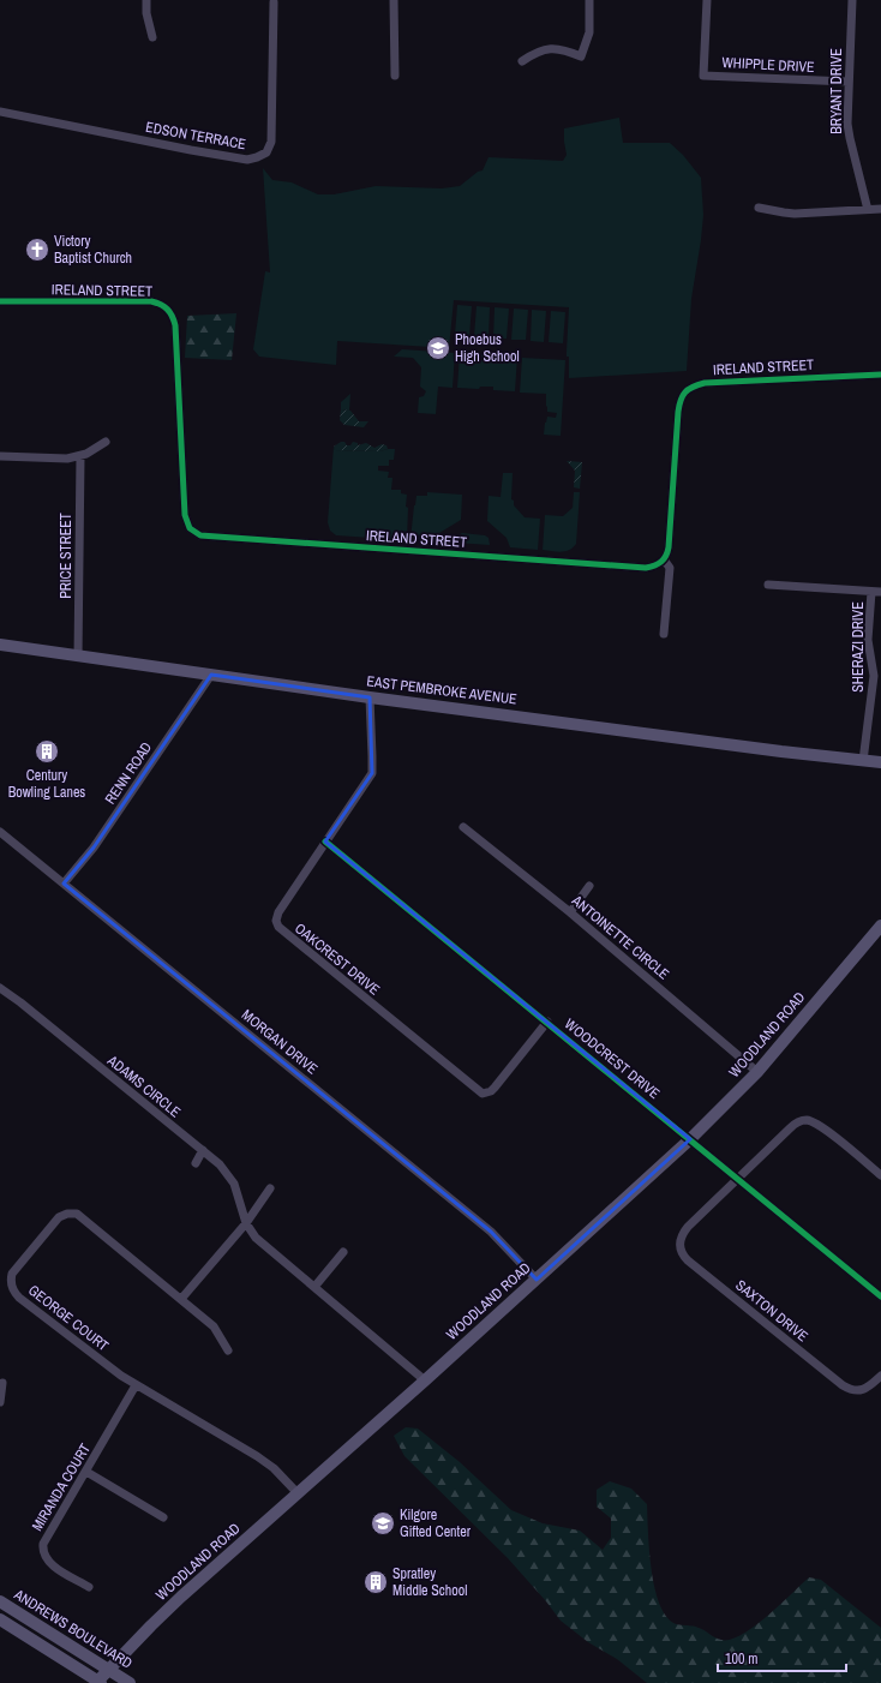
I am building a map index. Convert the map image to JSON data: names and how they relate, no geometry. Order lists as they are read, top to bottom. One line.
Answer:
{"streets":{"main road":["EAST PEMBROKE AVENUE","WOODLAND ROAD","ANDREWS BOULEVARD"],"street":["WHIPPLE DRIVE","BRYANT DRIVE","EDSON TERRACE","IRELAND STREET","PRICE STREET","SHERAZI DRIVE","RENN ROAD","ANTOINETTE CIRCLE","OAKCREST DRIVE","MORGAN DRIVE","WOODCREST DRIVE","ADAMS CIRCLE","SAXTON DRIVE","GEORGE COURT","MIRANDA COURT"]},"crossings":[["WHIPPLE DRIVE","BRYANT DRIVE"],["PRICE STREET","EAST PEMBROKE AVENUE"],["SHERAZI DRIVE","EAST PEMBROKE AVENUE"],["EAST PEMBROKE AVENUE","RENN ROAD"],["EAST PEMBROKE AVENUE","OAKCREST DRIVE"],["RENN ROAD","MORGAN DRIVE"],["ANTOINETTE CIRCLE","WOODLAND ROAD"],["OAKCREST DRIVE","WOODCREST DRIVE"],["WOODLAND ROAD","MORGAN DRIVE"],["WOODLAND ROAD","WOODCREST DRIVE"],["WOODLAND ROAD","ADAMS CIRCLE"],["WOODLAND ROAD","GEORGE COURT"],["WOODLAND ROAD","ANDREWS BOULEVARD"],["WOODCREST DRIVE","SAXTON DRIVE"],["GEORGE COURT","MIRANDA COURT"]],"places":{"church":["Victory Baptist Church"],"school or university":["Phoebus High School","Kilgore Gifted Center"],"building":["Century Bowling Lanes","Spratley Middle School"]},"scale_bar":"100 m"}
